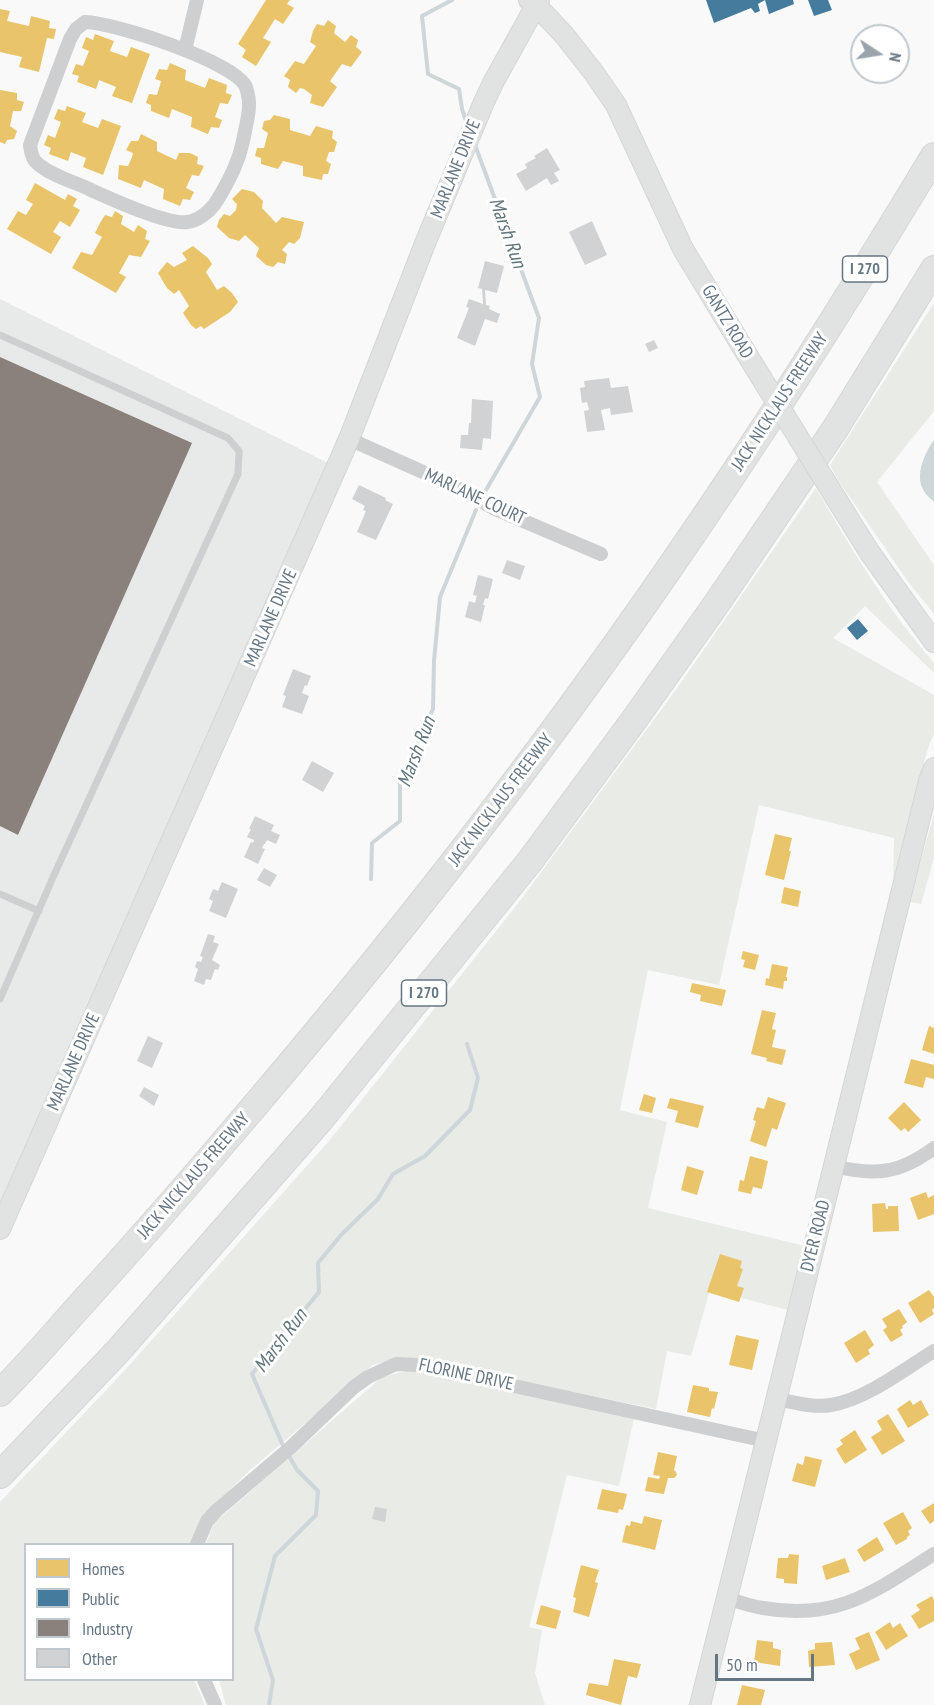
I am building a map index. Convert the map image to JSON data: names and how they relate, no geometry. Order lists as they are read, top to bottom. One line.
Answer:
{"streets":{"highway":["I 270","JACK NICKLAUS FREEWAY"],"street":["MARLANE DRIVE","GANTZ ROAD","MARLANE COURT","DYER ROAD","FLORINE DRIVE"]},"crossings":[["MARLANE DRIVE","GANTZ ROAD"],["MARLANE DRIVE","MARLANE COURT"],["DYER ROAD","FLORINE DRIVE"]],"water":["Marsh Run"],"legend":["Homes","Public","Industry","Other"],"scale_bar":"50 m","north":"right"}
